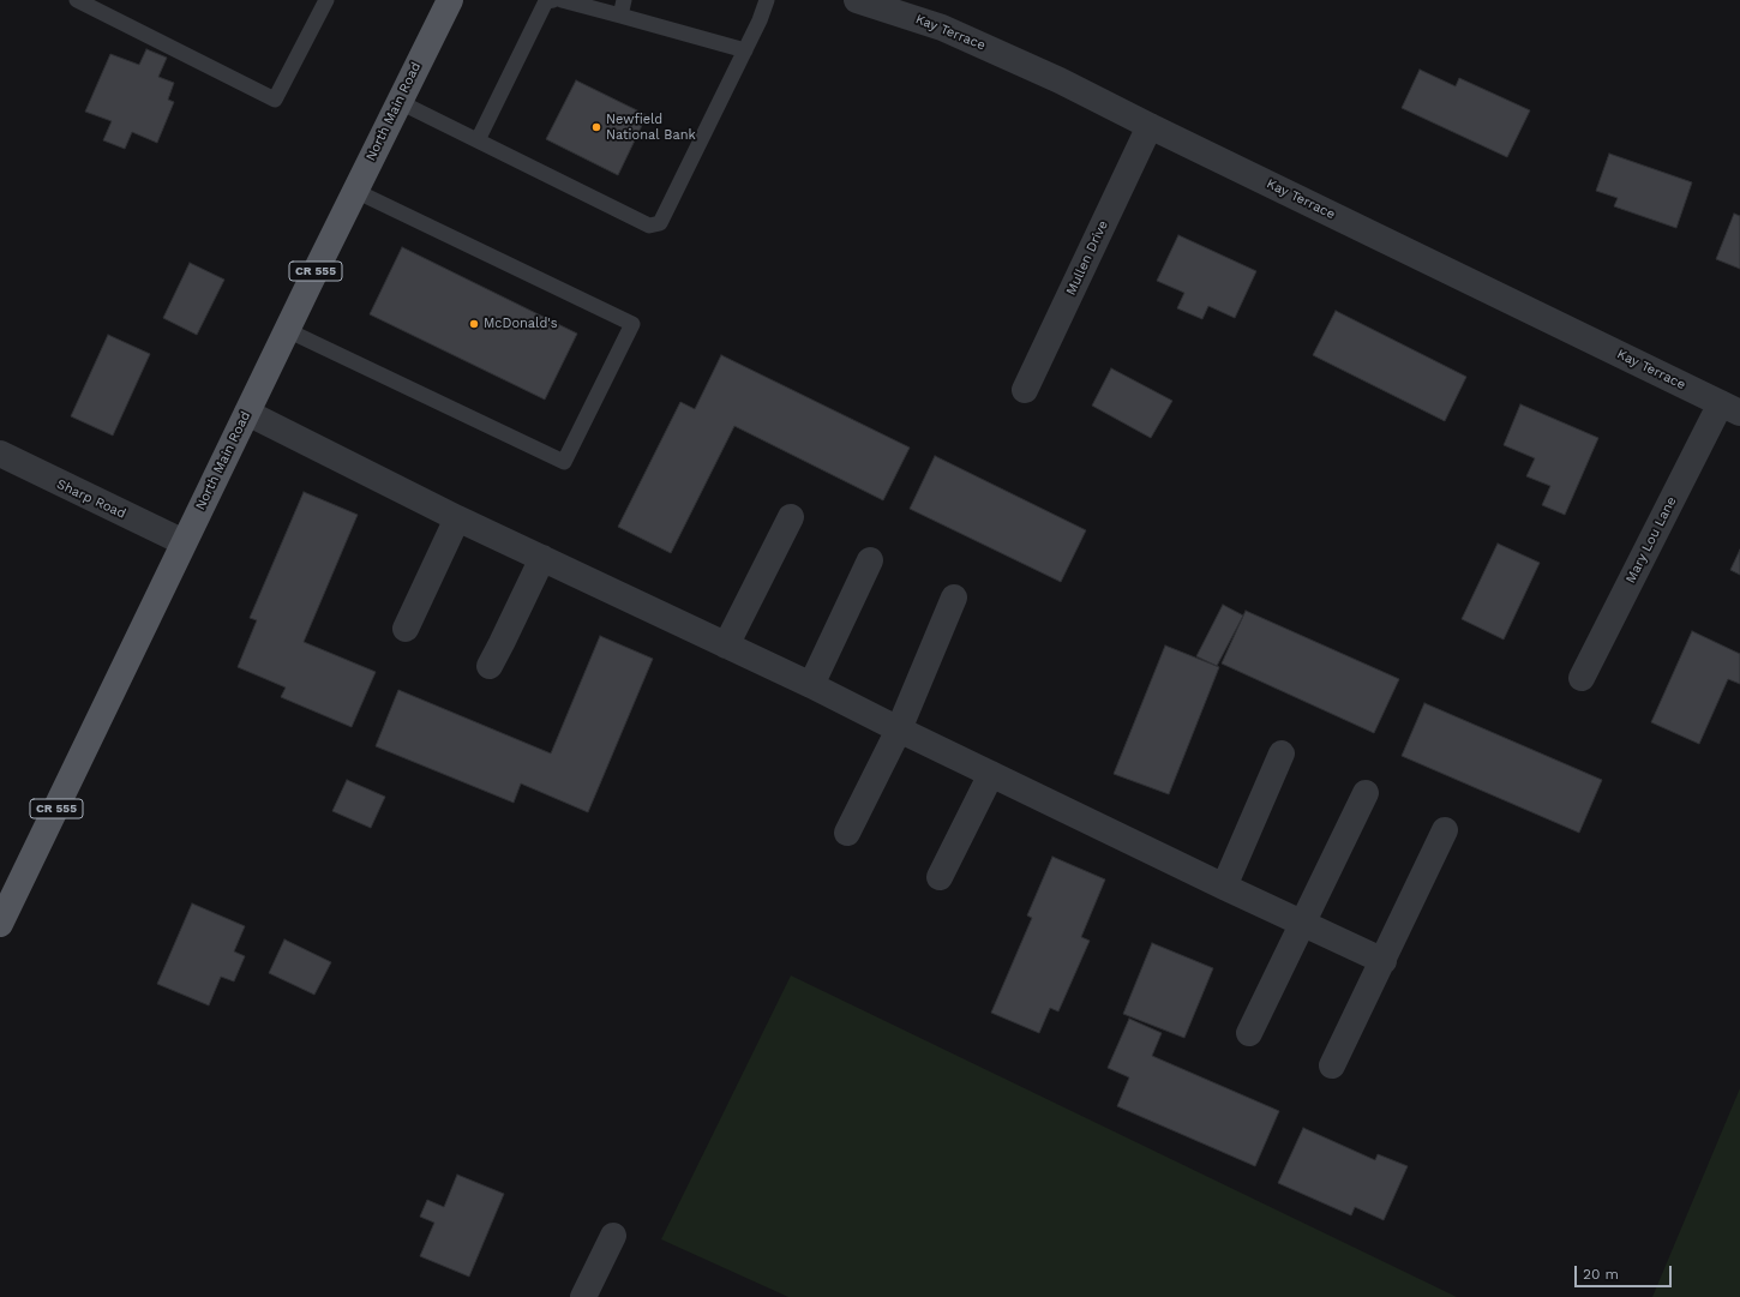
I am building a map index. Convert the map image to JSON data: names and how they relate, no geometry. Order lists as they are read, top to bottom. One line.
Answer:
{"streets":{"main road":["North Main Road","CR 555"],"street":["Kay Terrace","Mullen Drive","Sharp Road","Mary Lou Lane"]},"crossings":[["Kay Terrace","Mullen Drive"],["Kay Terrace","Mary Lou Lane"],["North Main Road","Sharp Road"]],"places":["Newfield National Bank","McDonald's"],"scale_bar":"20 m"}
